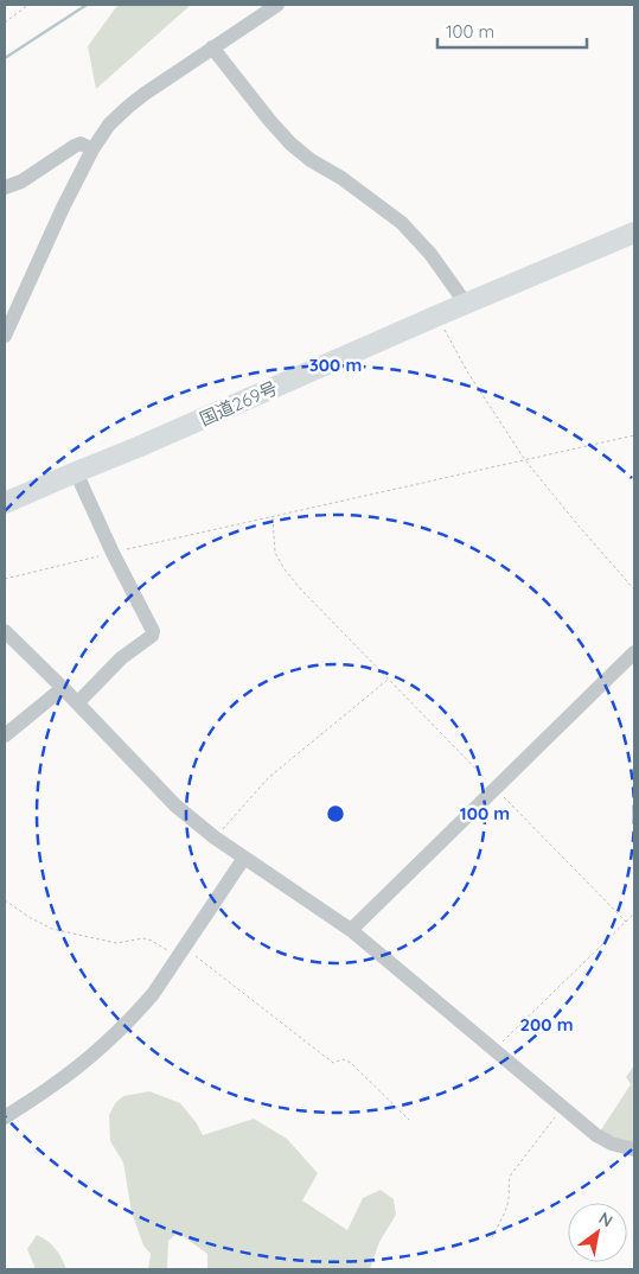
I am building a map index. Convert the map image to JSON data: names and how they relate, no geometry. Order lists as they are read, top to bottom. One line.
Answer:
{"streets":{"highway":["国道269号"]},"scale_bar":"100 m","north":"top right","rings":["300 m","100 m","200 m"]}
